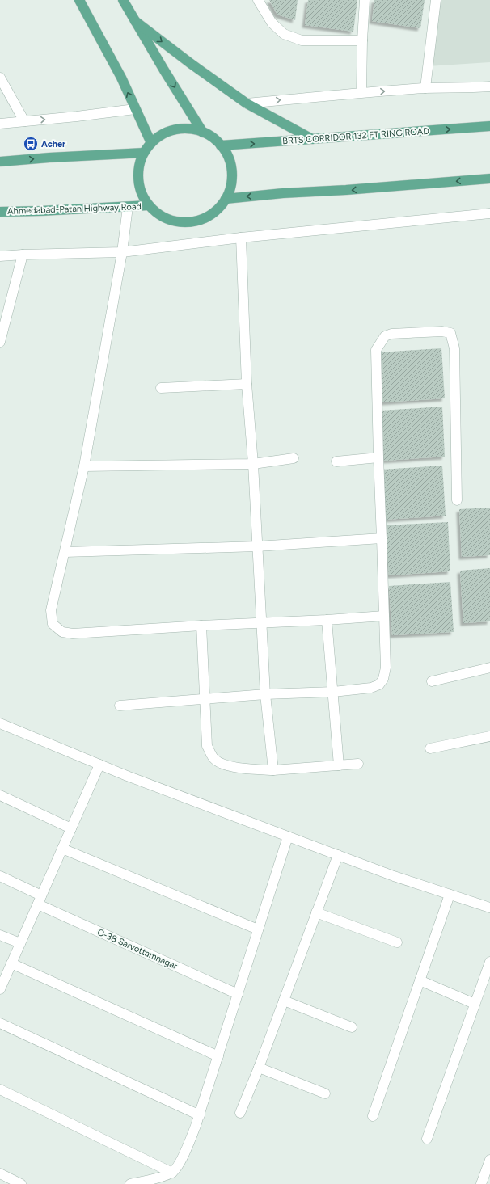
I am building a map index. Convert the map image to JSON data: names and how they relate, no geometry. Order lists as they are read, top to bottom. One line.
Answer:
{"streets":{"main road":["BRTS CORRIDOR 132 FT RING ROAD","Ahmedabad-Patan Highway Road"],"street":["C-38 Sarvottamnagar"]},"crossings":[["BRTS CORRIDOR 132 FT RING ROAD","Ahmedabad-Patan Highway Road"]],"places":{"bus stop":["Acher"]}}
